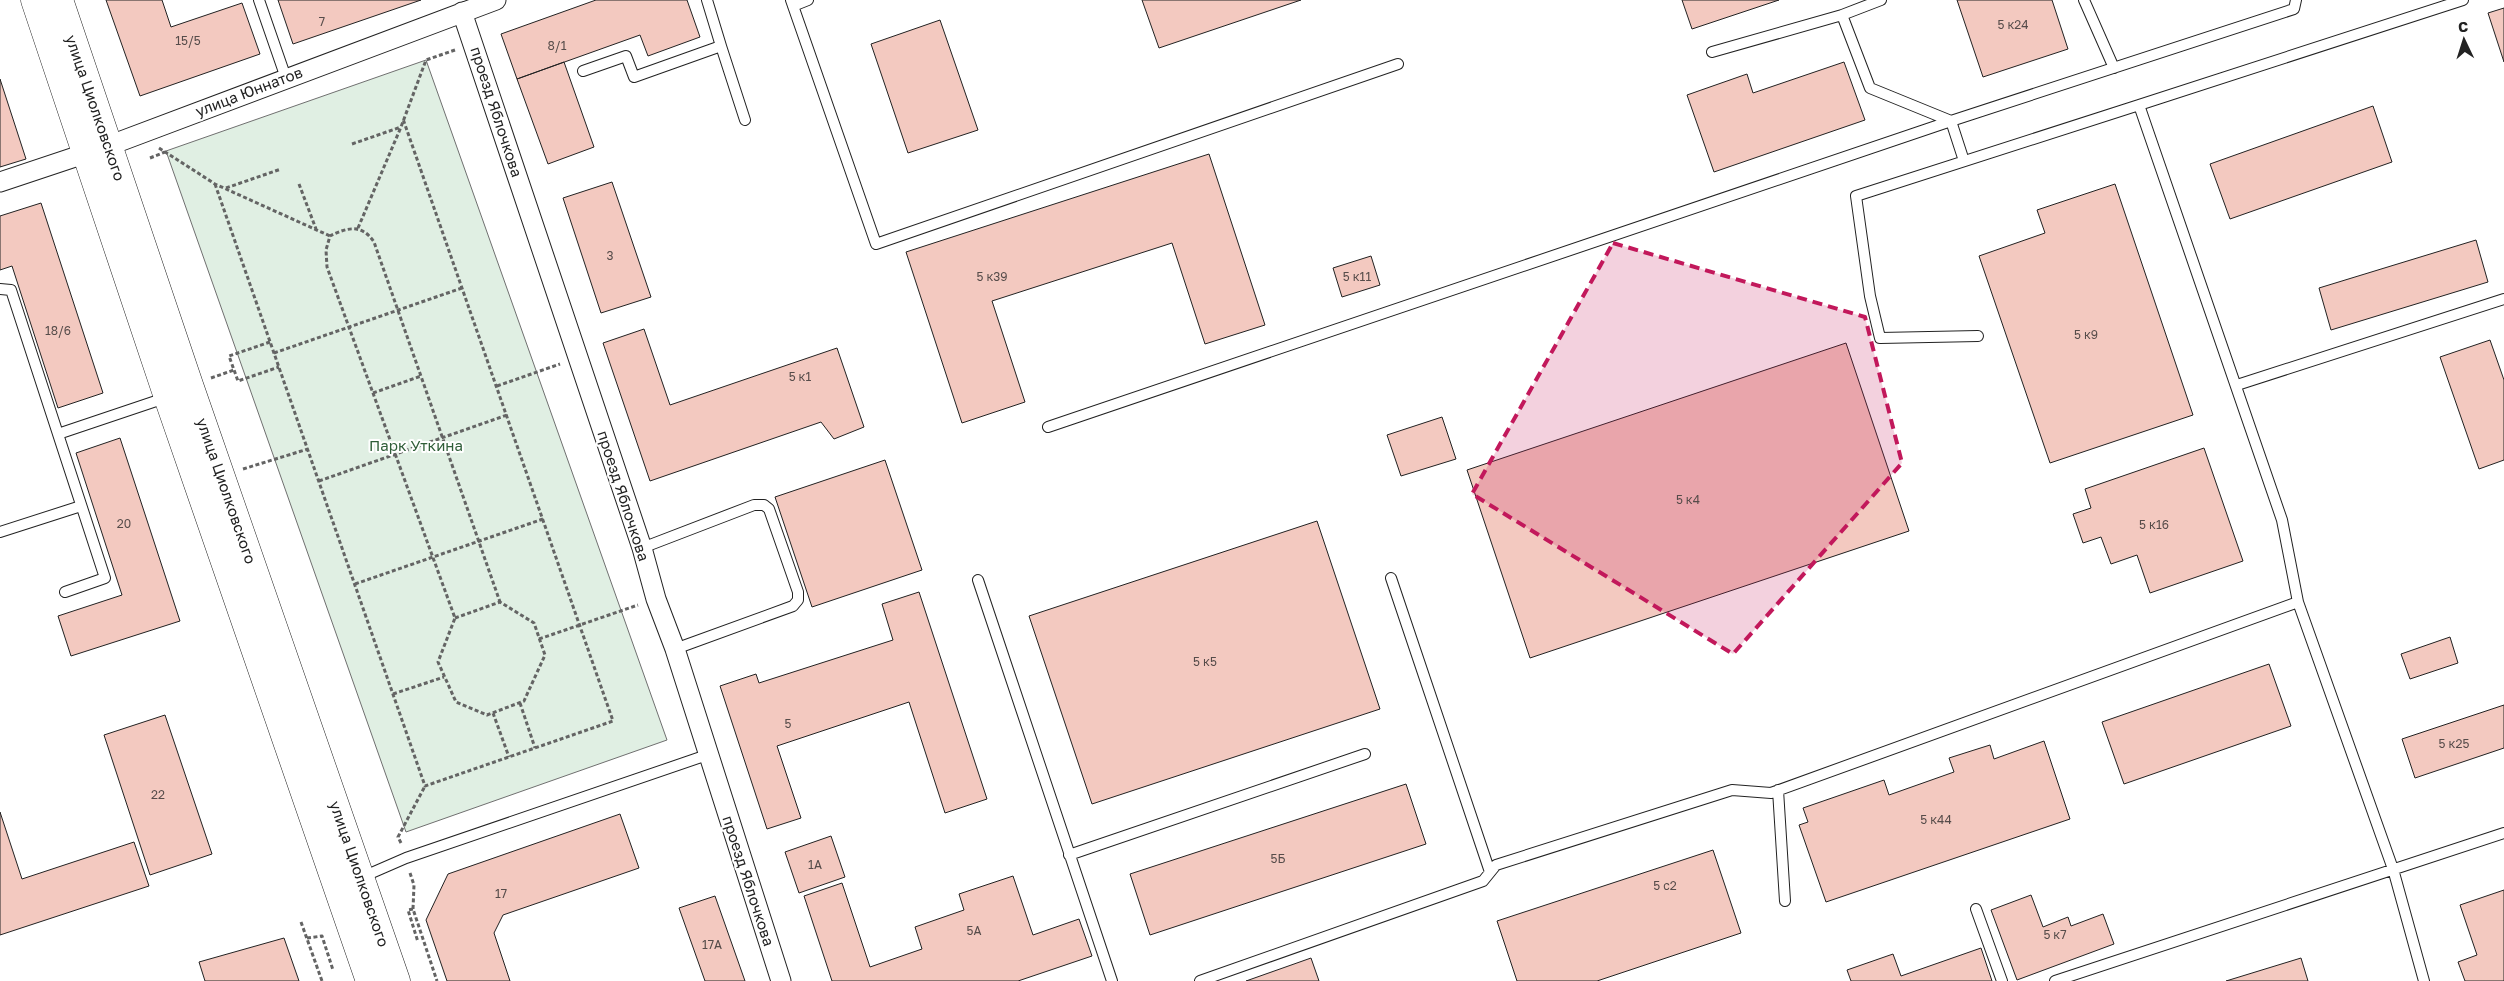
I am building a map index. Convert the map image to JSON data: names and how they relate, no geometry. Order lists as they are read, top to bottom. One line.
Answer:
{"streets":{"main road":["улица Циолковского"],"street":["улица Юннатов","проезд Яблочкова"]},"crossings":[["улица Юннатов","улица Циолковского"],["улица Юннатов","проезд Яблочкова"]],"parks":["Парк Уткина"],"house_numbers":["7","5 к24","15/5","8/1","3","5 к39","5 к11","18/6","5 к9","5 к1","5 к4","20","5 к16","5 к5","5","5 к25","22","5 к44","5Б","1А","5 с2","17","5А","5 к7","17А"],"north":"top"}
